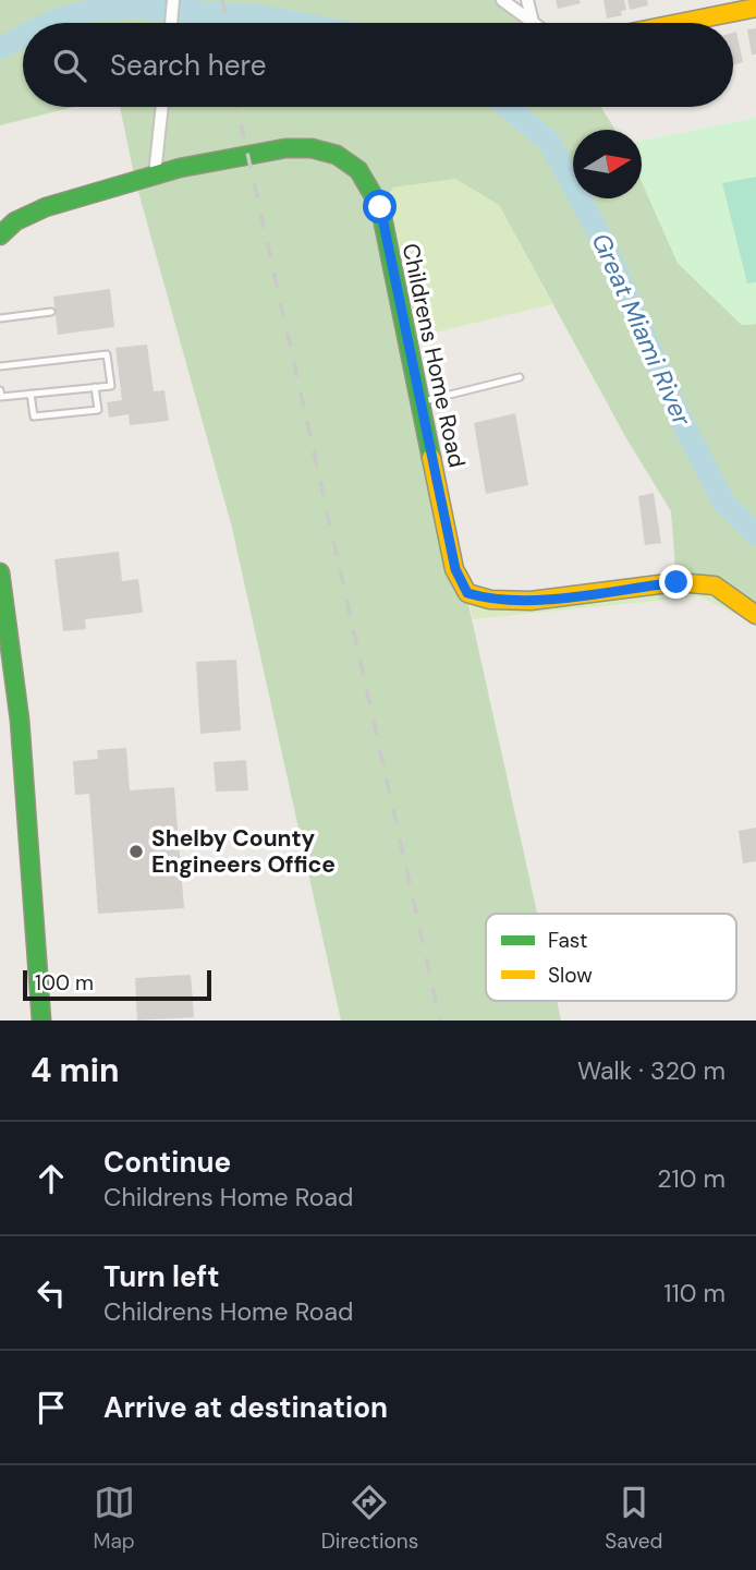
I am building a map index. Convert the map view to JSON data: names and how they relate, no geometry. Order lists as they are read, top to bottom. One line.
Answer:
{"streets":{"street":["Childrens Home Road"]},"water":["Great Miami River"],"places":["Shelby County Engineers Office"],"legend":["Fast","Slow"],"scale_bar":"100 m","north":"right","page":{"search":"Search here","scale":"100 m","heading":["4 min","Walk · 320 m"],"list":[["Continue","Childrens Home Road","210 m"],["Turn left","Childrens Home Road","110 m"],"Arrive at destination"],"nav":["Map","Directions","Saved"]}}
